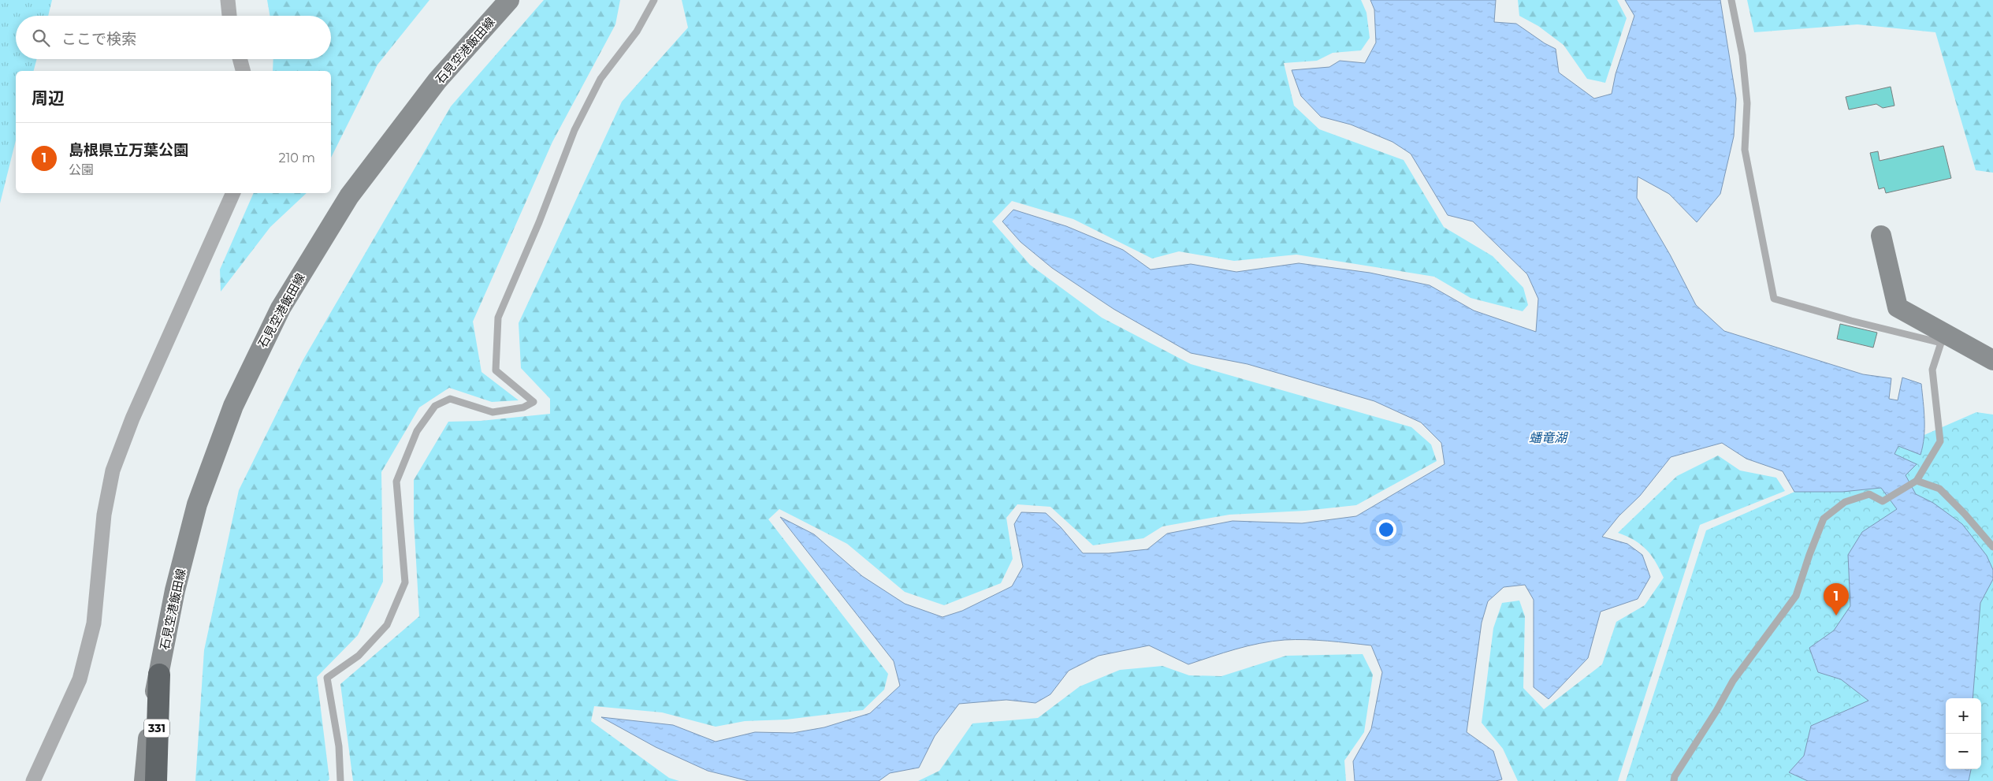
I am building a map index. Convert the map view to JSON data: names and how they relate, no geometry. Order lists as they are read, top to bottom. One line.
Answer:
{"streets":{"highway":["331"],"main road":["石見空港飯田線"]},"crossings":[["石見空港飯田線","331"]],"water":["蟠竜湖"],"page":{"search":"ここで検索","heading":"周辺","list":[{"mark":"1","name":"島根県立万葉公園","note":"公園","value":"210 m"}],"pins":"1","map_buttons":["+","−"]}}
